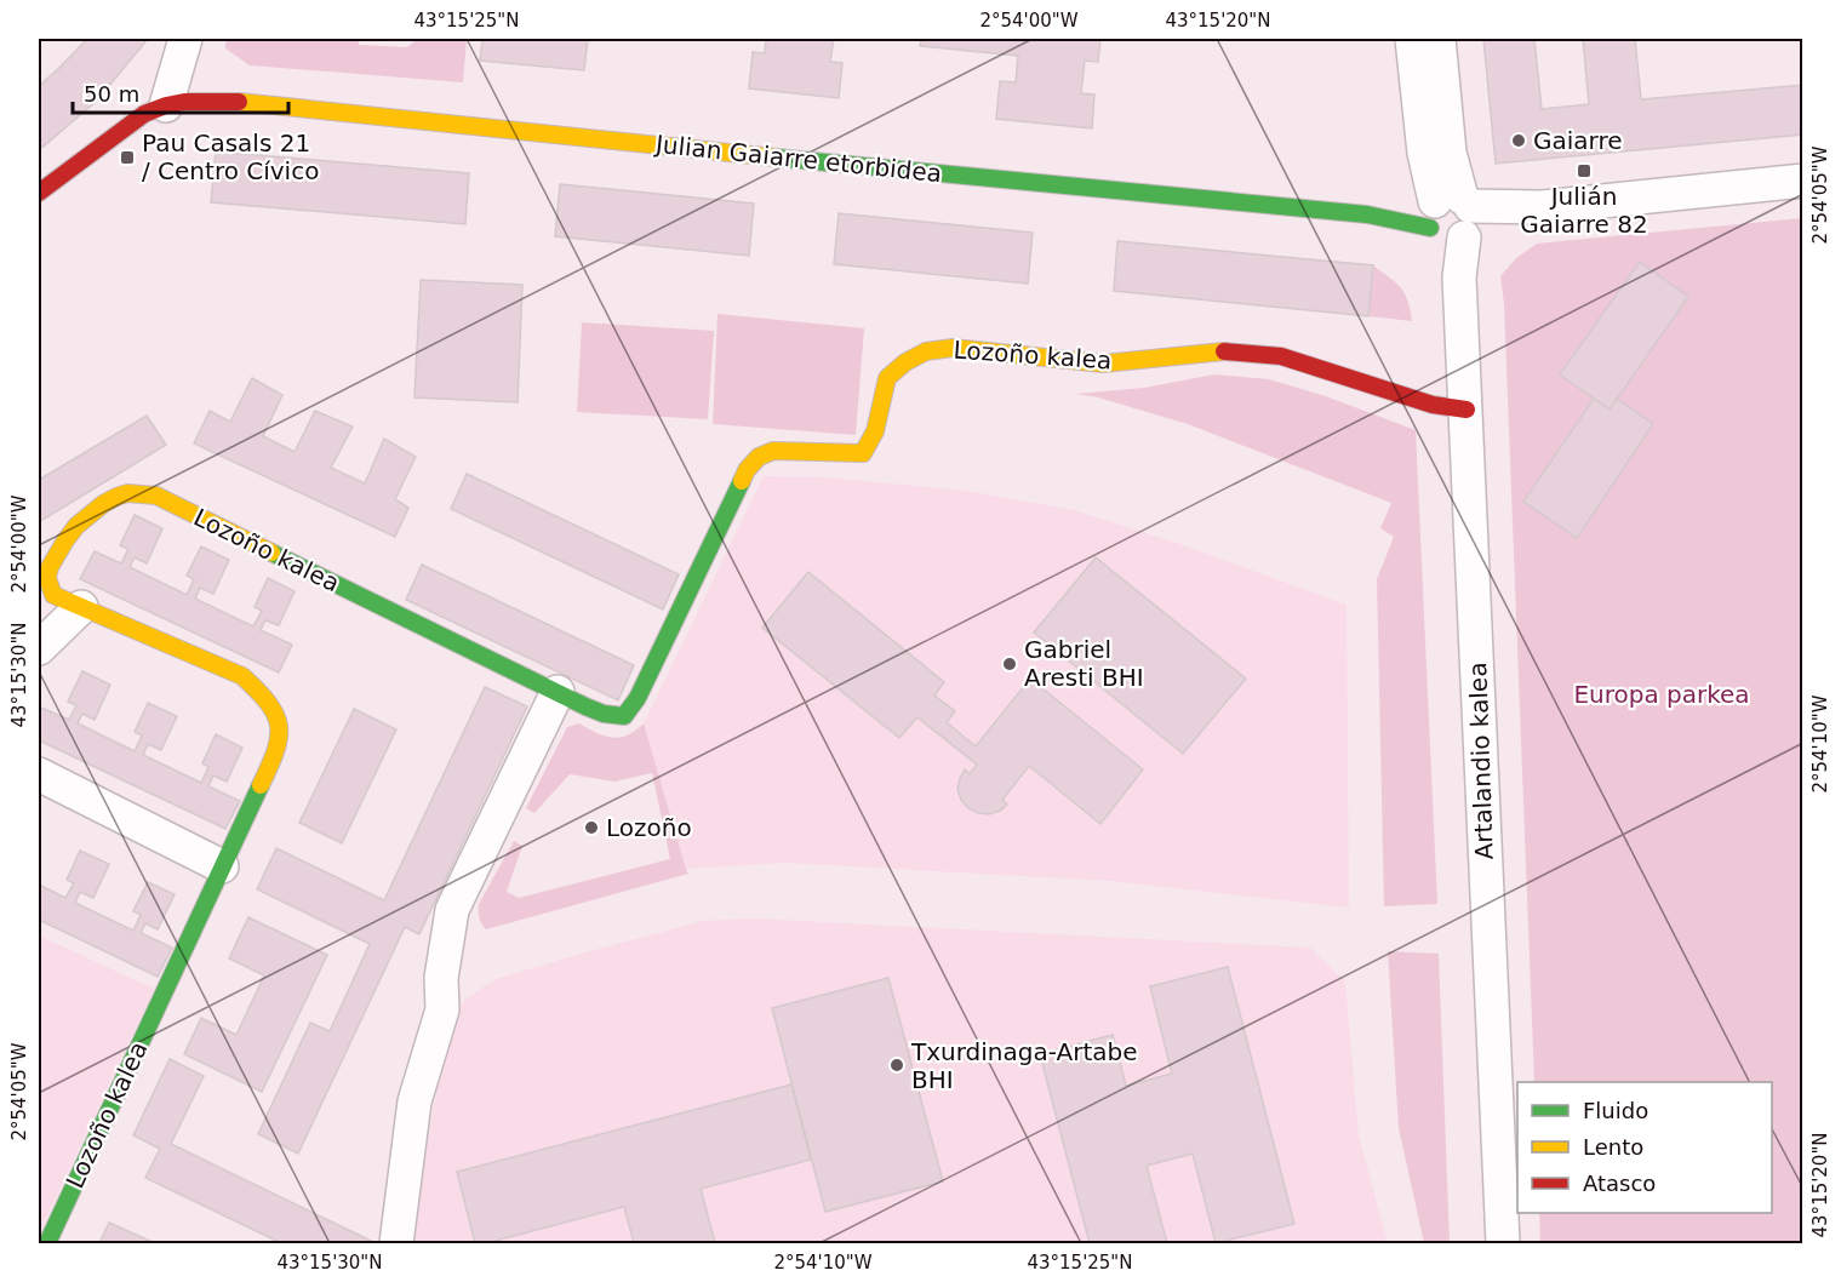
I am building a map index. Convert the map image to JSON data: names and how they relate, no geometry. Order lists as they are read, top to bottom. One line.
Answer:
{"streets":{"street":["Julian Gaiarre etorbidea","Lozoño kalea","Artalandio kalea"]},"crossings":[["Julian Gaiarre etorbidea","Artalandio kalea"],["Lozoño kalea","Artalandio kalea"]],"parks":["Europa parkea"],"places":{"other":["Gaiarre","Gabriel Aresti BHI","Lozoño","Txurdinaga-Artabe BHI"],"transit":["Pau Casals 21 / Centro Cívico","Julián Gaiarre 82"]},"legend":["Fluido","Lento","Atasco"],"scale_bar":"50 m","coordinates":["43°15'25\"N","2°54'00\"W","43°15'20\"N","2°54'05\"W","43°15'30\"N","2°54'10\"W"]}
